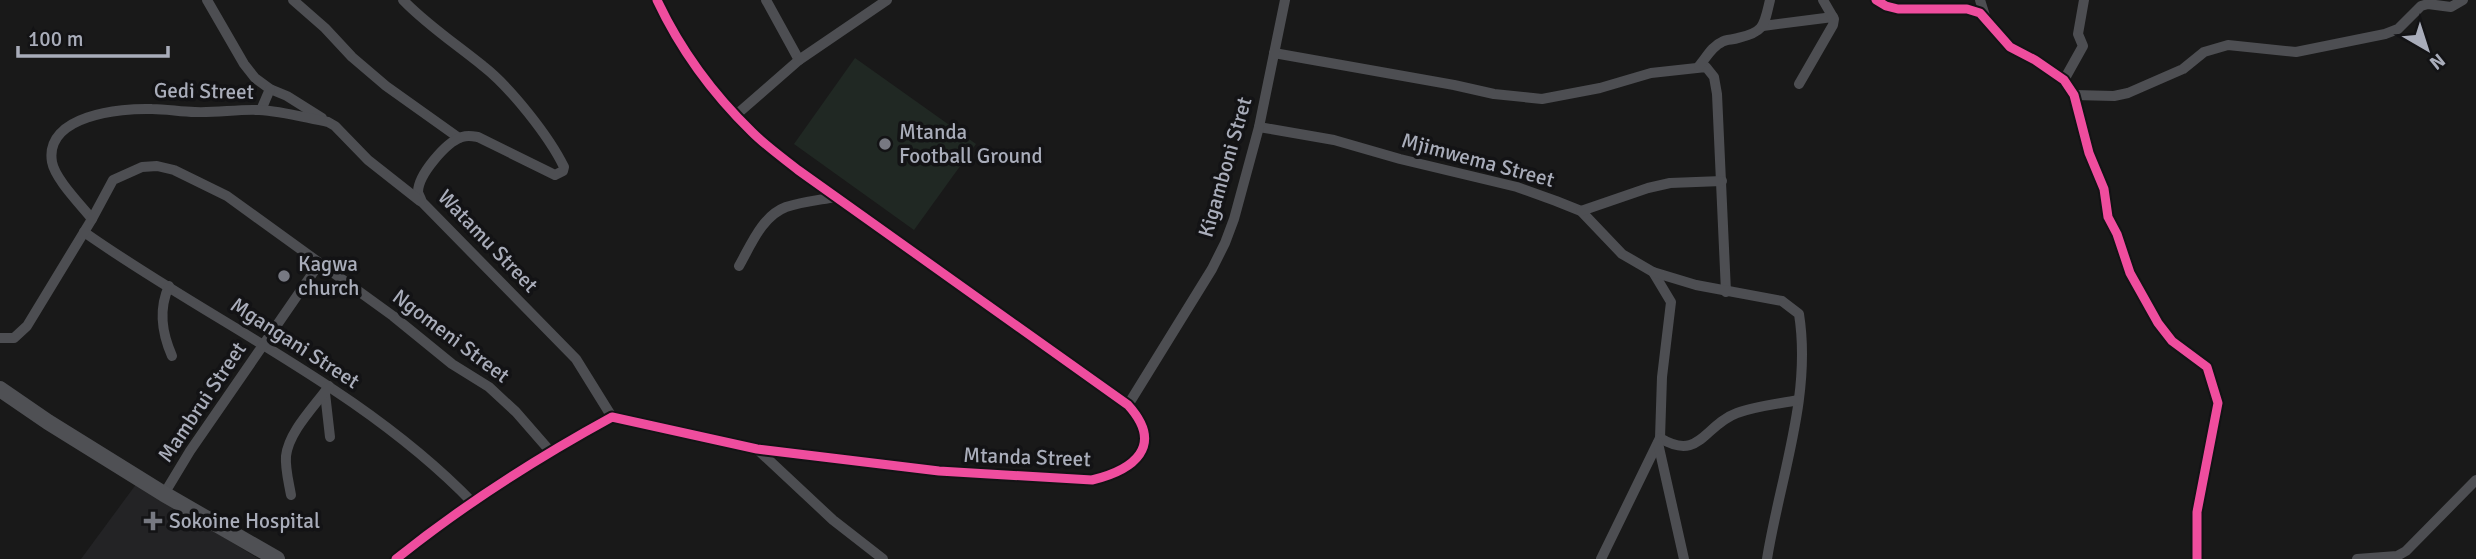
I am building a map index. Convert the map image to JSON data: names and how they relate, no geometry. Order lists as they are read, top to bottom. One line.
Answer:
{"streets":{"street":["Gedi Street","Mjimwema Street","Kigamboni Stret","Watamu Street","Ngomeni Street","Mgangani Street","Mambrui Street","Mtanda Street"]},"crossings":[["Gedi Street","Ngomeni Street"],["Mjimwema Street","Kigamboni Stret"],["Kigamboni Stret","Mtanda Street"],["Watamu Street","Mtanda Street"],["Ngomeni Street","Mgangani Street"],["Ngomeni Street","Mambrui Street"],["Mgangani Street","Mambrui Street"]],"places":{"other":["Mtanda Football Ground","Kagwa church"],"health":["Sokoine Hospital"]},"scale_bar":"100 m","north":"bottom right"}
